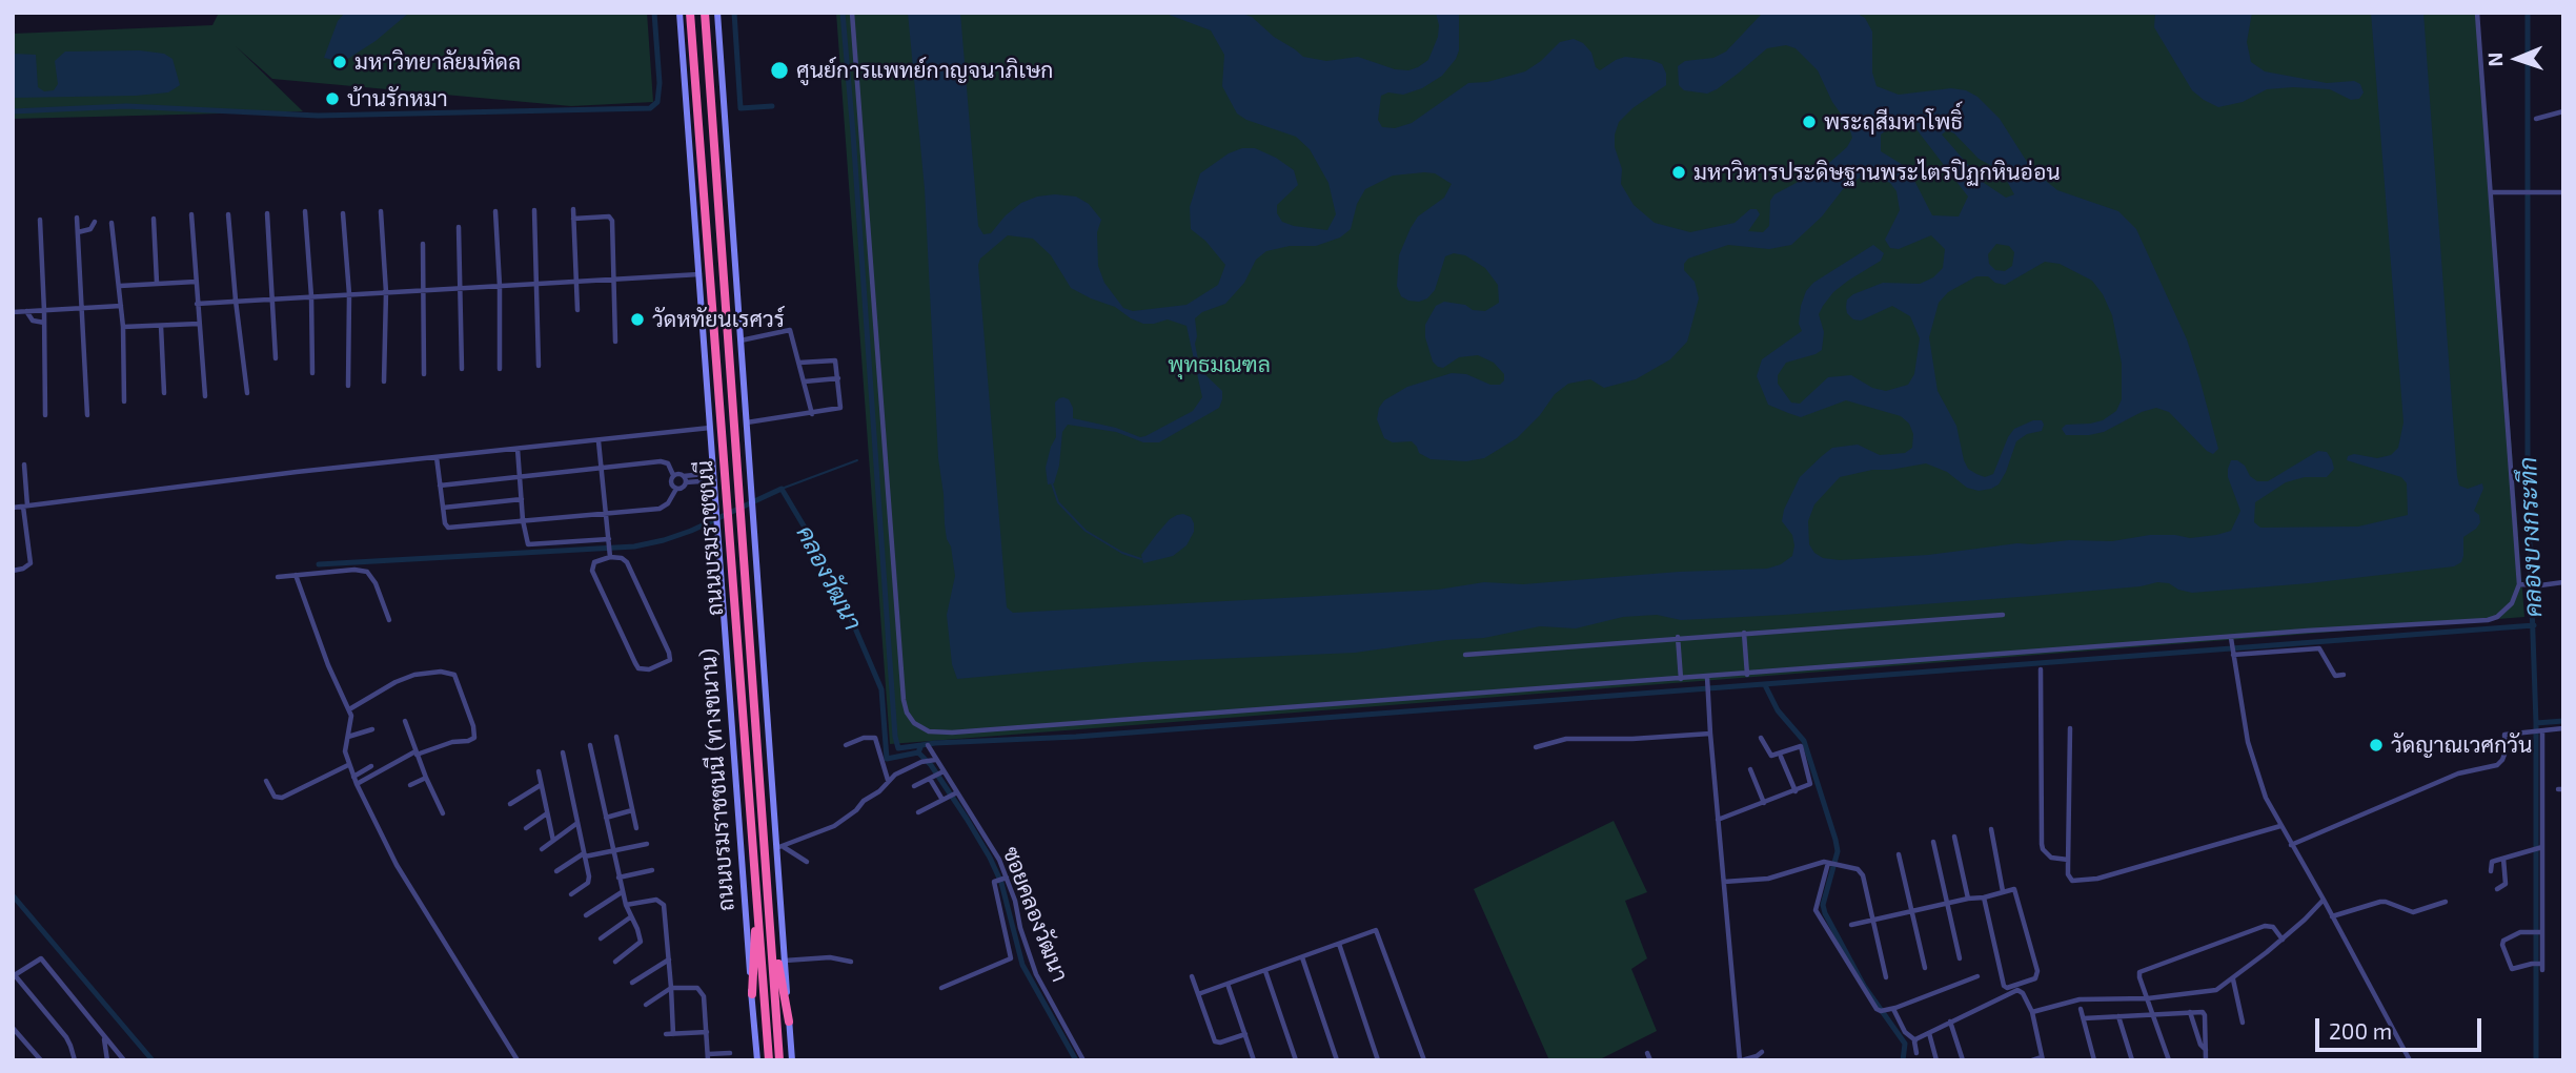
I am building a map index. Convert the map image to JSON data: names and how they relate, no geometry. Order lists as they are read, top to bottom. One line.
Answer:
{"streets":{"highway":["ถนนบรมราชชนนี"],"main road":["ถนนบรมราชชนนี (ทางขนาน)"],"street":["ซอยคลองวัฒนา"]},"water":["คลองบางกระทึก","คลองวัฒนา"],"parks":["พุทธมณฑล"],"places":["มหาวิทยาลัยมหิดล","ศูนย์การแพทย์กาญจนาภิเษก","บ้านรักหมา","พระฤสีมหาโพธิ์","มหาวิหารประดิษฐานพระไตรปิฏกหินอ่อน","วัดหทัยนเรศวร์","วัดญาณเวศกวัน"],"scale_bar":"200 m","north":"left"}
